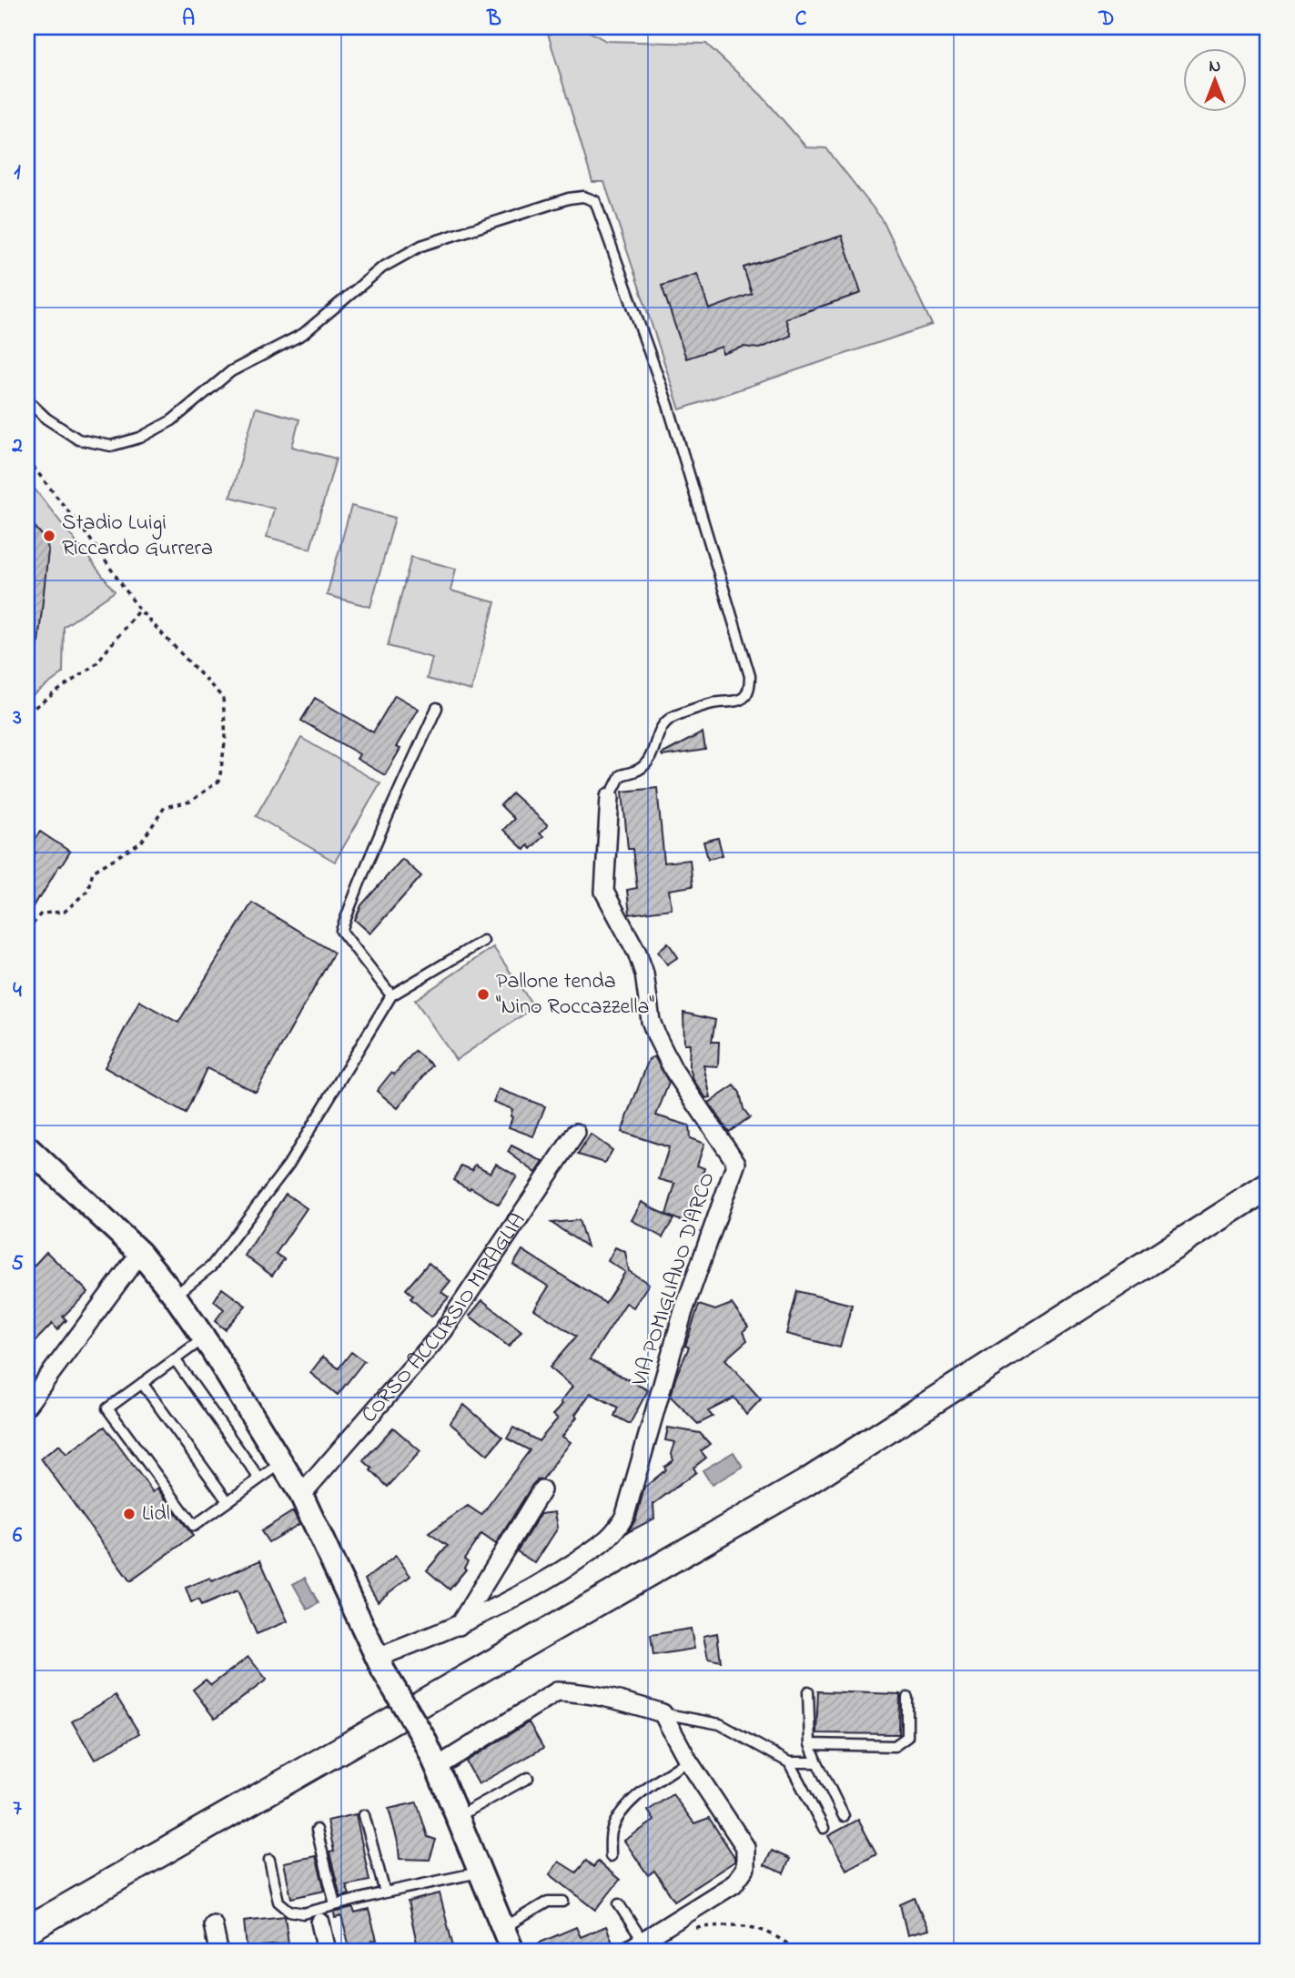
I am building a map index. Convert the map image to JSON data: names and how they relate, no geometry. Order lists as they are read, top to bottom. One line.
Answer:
{"streets":{"street":["VIA POMIGLIANO D'ARCO","CORSO ACCURSIO MIRAGLIA"]},"places":["Stadio Luigi Riccardo Gurrera","Pallone tenda \"Nino Roccazzella\"","Lidl"],"north":"top","grid":{"columns":["A","B","C","D"],"rows":["1","2","3","4","5","6","7"]}}
